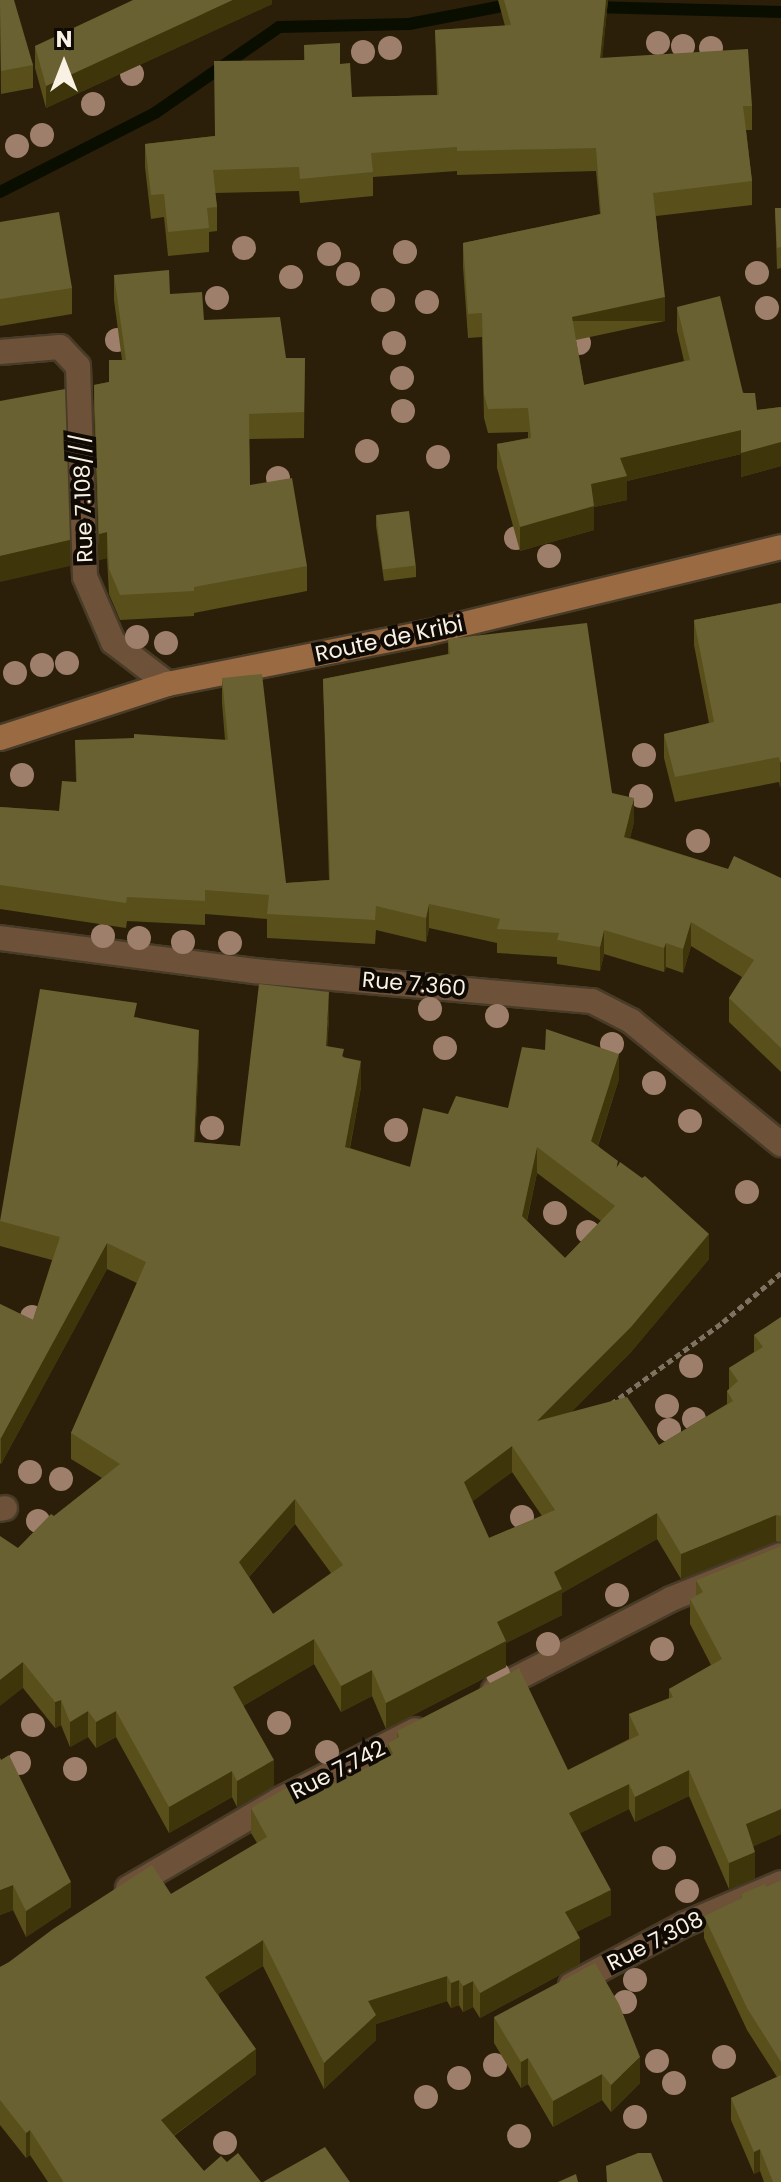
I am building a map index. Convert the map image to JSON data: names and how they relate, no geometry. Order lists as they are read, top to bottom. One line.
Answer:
{"streets":{"main road":["Route de Kribi"],"street":["Rue 7.108///","Rue 7.360","Rue 7.742","Rue 7.308"]},"crossings":[["Rue 7.108///","Route de Kribi"]],"north":"top"}
